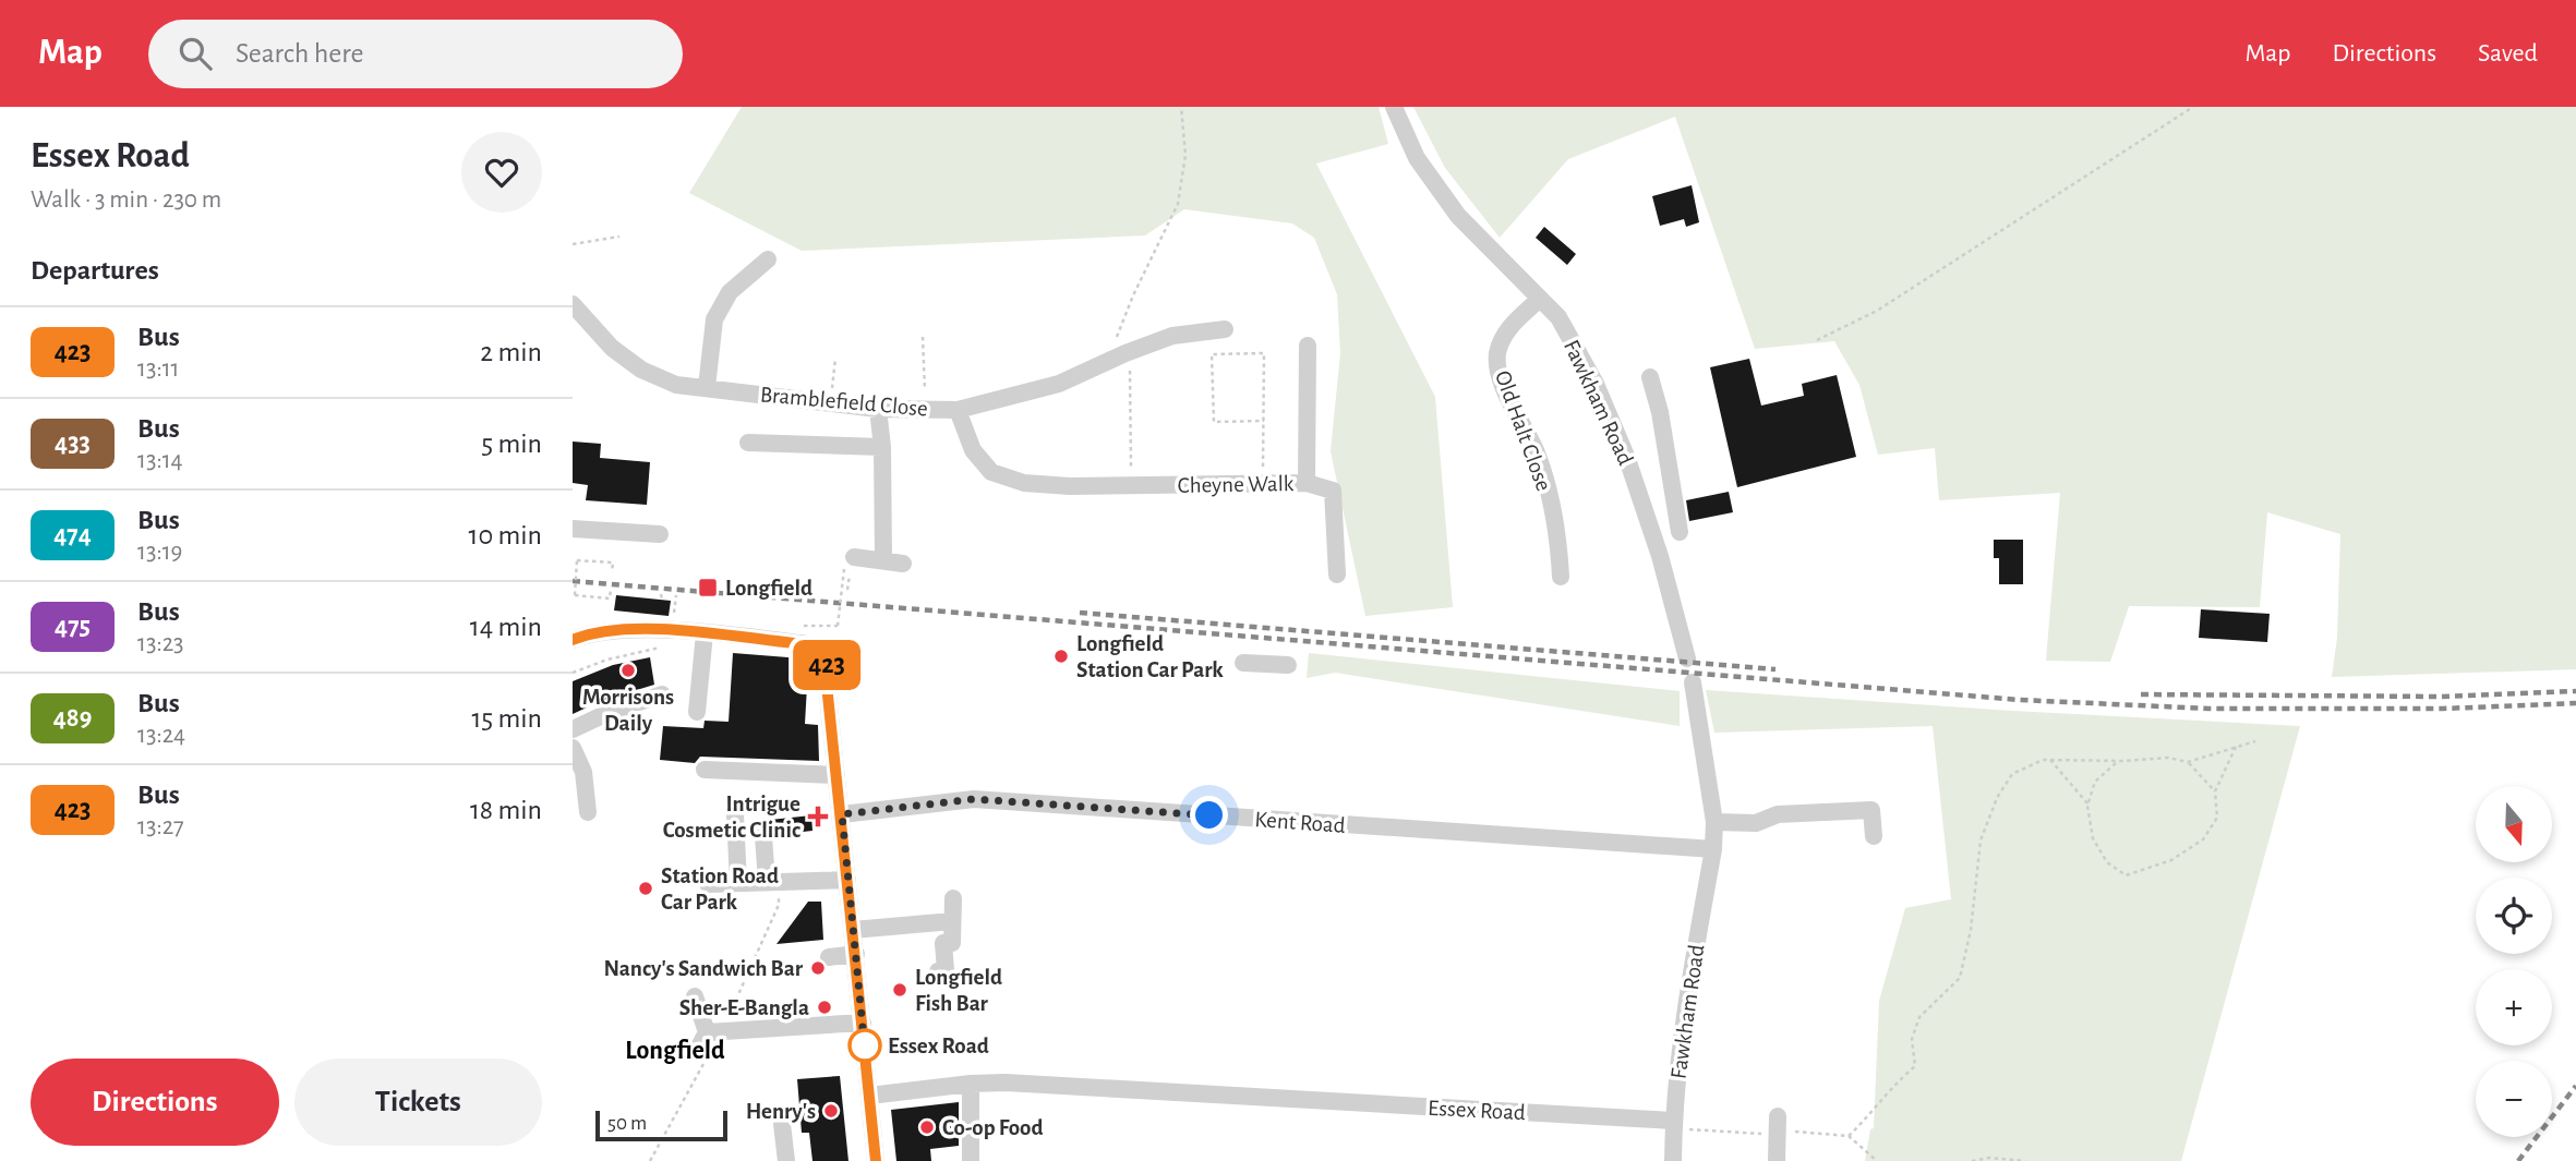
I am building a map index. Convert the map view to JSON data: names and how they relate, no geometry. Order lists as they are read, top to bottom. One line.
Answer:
{"streets":{"street":["Bramblefield Close","Fawkham Road","Old Halt Close","Cheyne Walk","Kent Road","Essex Road"]},"crossings":[["Bramblefield Close","Cheyne Walk"],["Fawkham Road","Old Halt Close"],["Fawkham Road","Kent Road"],["Fawkham Road","Essex Road"]],"districts":["Longfield"],"places":{"transit":["Longfield"],"other":["Longfield Station Car Park","Morrisons Daily","Station Road Car Park","Nancy's Sandwich Bar","Longfield Fish Bar","Sher-E-Bangla","Essex Road","Henry's","Co-op Food"],"health":["Intrigue Cosmetic Clinic"]},"lines":["bus line 423"],"scale_bar":"50 m","north":"bottom","page":{"header":"Map","search":"Search here","nav":["Map","Directions","Saved"],"heading":[["Essex Road","Walk · 3 min · 230 m"],"Departures"],"on_map":"423","list":[{"mark":"423","name":"Bus","note":"13:11","value":"2 min"},{"mark":"433","name":"Bus","note":"13:14","value":"5 min"},{"mark":"474","name":"Bus","note":"13:19","value":"10 min"},{"mark":"475","name":"Bus","note":"13:23","value":"14 min"},{"mark":"489","name":"Bus","note":"13:24","value":"15 min"},{"mark":"423","name":"Bus","note":"13:27","value":"18 min"}],"map_buttons":["+","−"],"buttons":["Directions","Tickets"],"scale":"50 m"}}
